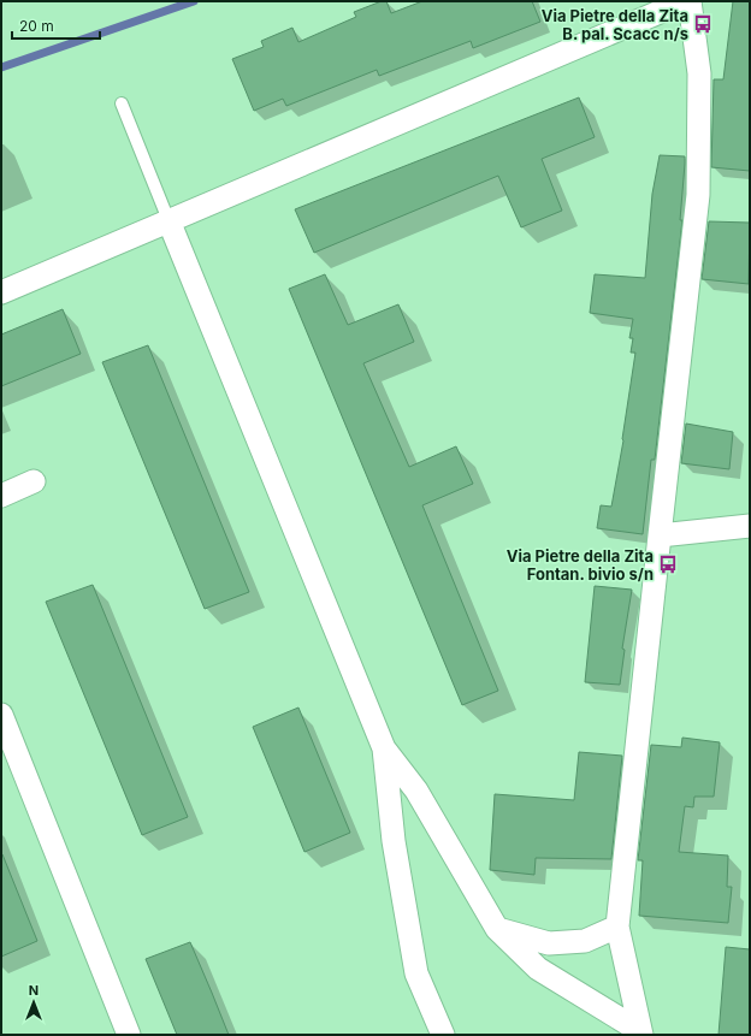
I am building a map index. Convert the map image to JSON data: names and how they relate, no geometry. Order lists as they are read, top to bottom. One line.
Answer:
{"places":{"bus stop":["Via Pietre della Zita B. pal. Scacc n/s","Via Pietre della Zita Fontan. bivio s/n"]},"scale_bar":"20 m","north":"top"}
